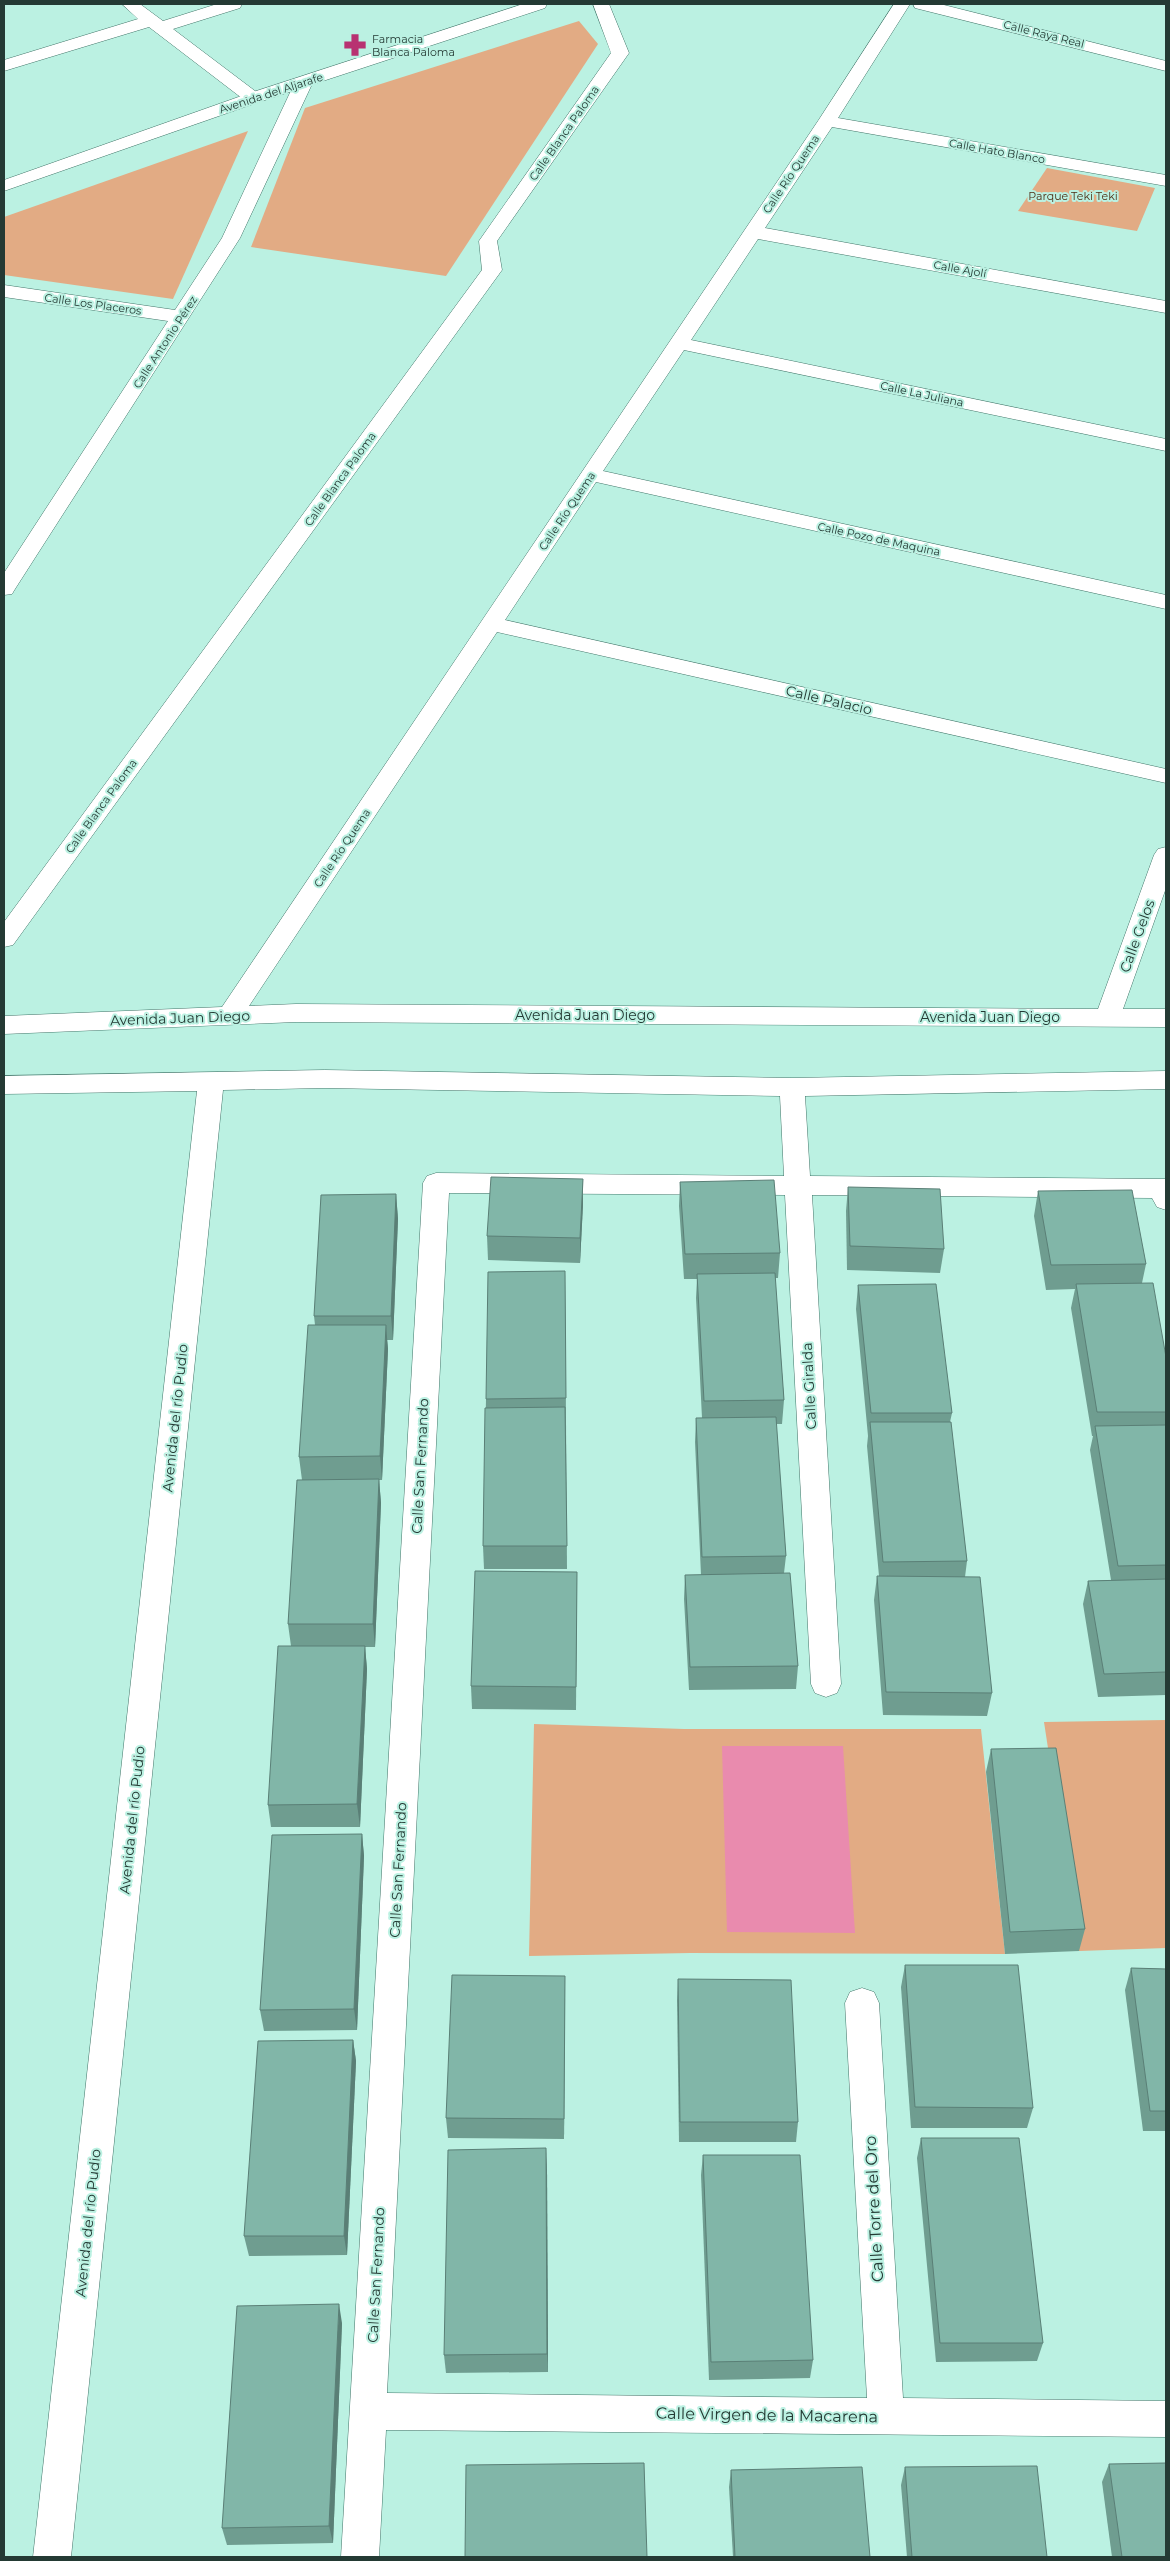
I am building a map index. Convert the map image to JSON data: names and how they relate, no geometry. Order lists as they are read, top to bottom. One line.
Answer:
{"streets":{"street":["Calle Raya Real","Avenida del Aljarafe","Calle Blanca Paloma","Calle Hato Blanco","Calle Río Quema","Calle Ajolí","Calle Los Placeros","Calle Antonio Pérez","Calle La Juliana","Calle Pozo de Maquina","Calle Palacio","Calle Gelos","Avenida Juan Diego","Calle Giralda","Avenida del río Pudio","Calle San Fernando","Calle Torre del Oro","Calle Virgen de la Macarena"]},"crossings":[["Avenida del Aljarafe","Calle Antonio Pérez"],["Calle Hato Blanco","Calle Río Quema"],["Calle Río Quema","Calle Ajolí"],["Calle Río Quema","Calle La Juliana"],["Calle Río Quema","Calle Pozo de Maquina"],["Calle Río Quema","Calle Palacio"],["Calle Río Quema","Avenida Juan Diego"],["Calle Los Placeros","Calle Antonio Pérez"],["Calle Gelos","Avenida Juan Diego"],["Calle Giralda","Calle San Fernando"],["Calle San Fernando","Calle Virgen de la Macarena"],["Calle Torre del Oro","Calle Virgen de la Macarena"]],"parks":["Parque Teki Teki"],"places":{"pharmacy":["Farmacia Blanca Paloma"]}}
